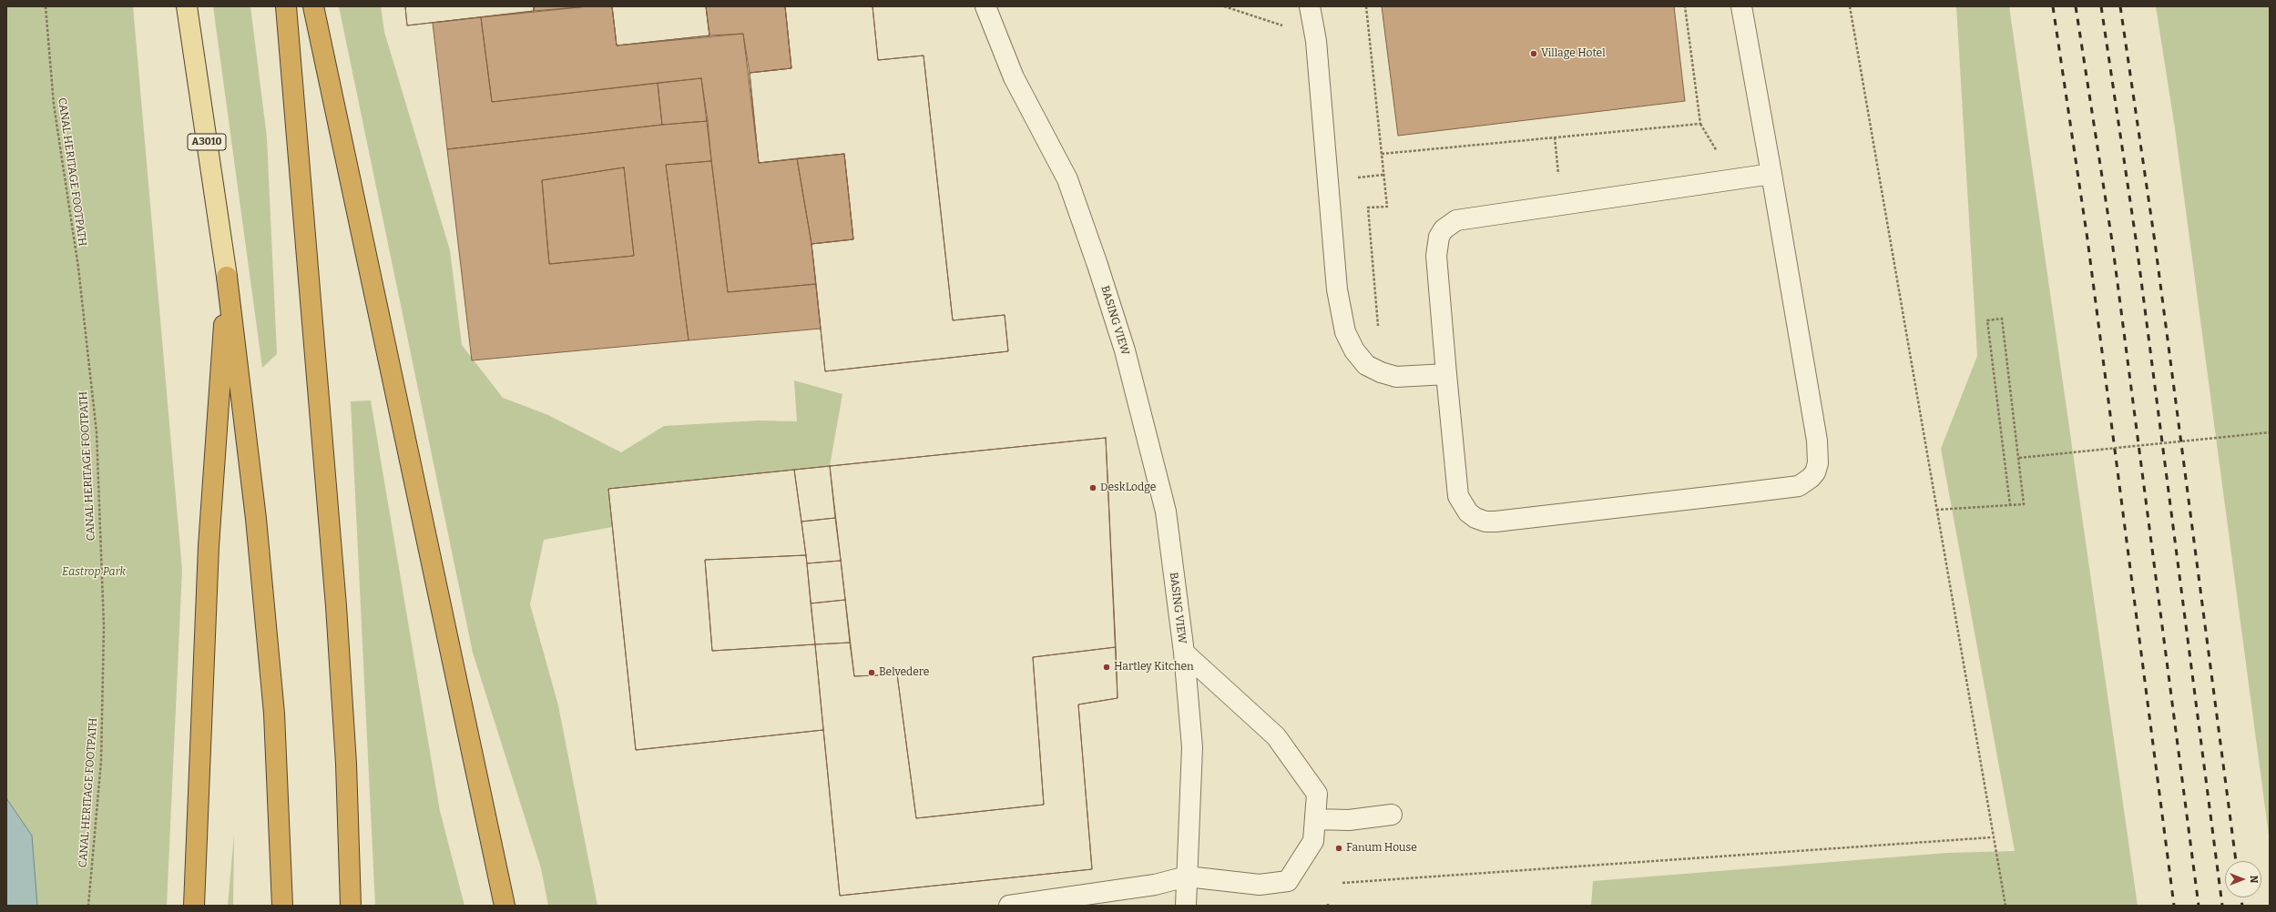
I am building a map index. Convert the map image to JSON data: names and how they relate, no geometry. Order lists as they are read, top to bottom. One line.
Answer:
{"streets":{"main road":["A3010"],"street":["BASING VIEW"],"path":["CANAL HERITAGE FOOTPATH"]},"parks":["Eastrop Park"],"places":["Village Hotel","DeskLodge","Hartley Kitchen","Belvedere","Fanum House"],"north":"right"}
